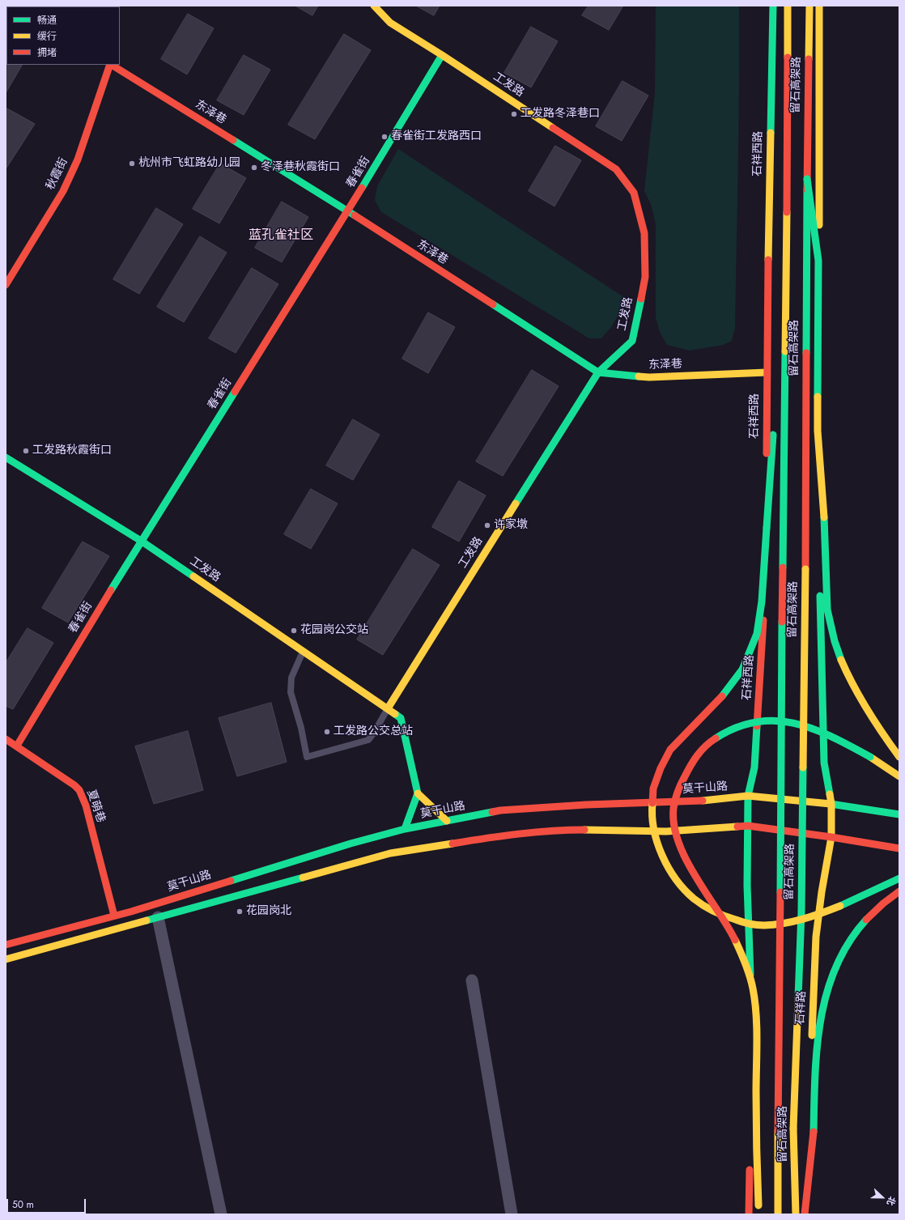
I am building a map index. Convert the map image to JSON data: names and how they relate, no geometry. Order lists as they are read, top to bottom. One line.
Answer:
{"streets":{"main road":["工发路","留石高架路","东泽巷","石祥西路","春雀街","秋霞街","莫干山路","夏萌巷","石祥路"]},"crossings":[["工发路","东泽巷"],["工发路","春雀街"],["东泽巷","石祥西路"],["东泽巷","春雀街"],["石祥西路","莫干山路"],["春雀街","夏萌巷"],["莫干山路","夏萌巷"],["莫干山路","石祥路"]],"districts":["蓝孔雀社区"],"places":["工发路冬泽巷口","春雀街工发路西口","杭州市飞虹路幼儿园","冬泽巷秋霞街口","工发路秋霞街口","许家墩","花园岗公交站","工发路公交总站","花园岗北"],"legend":["畅通","缓行","拥堵"],"scale_bar":"50 m","north":"right"}
